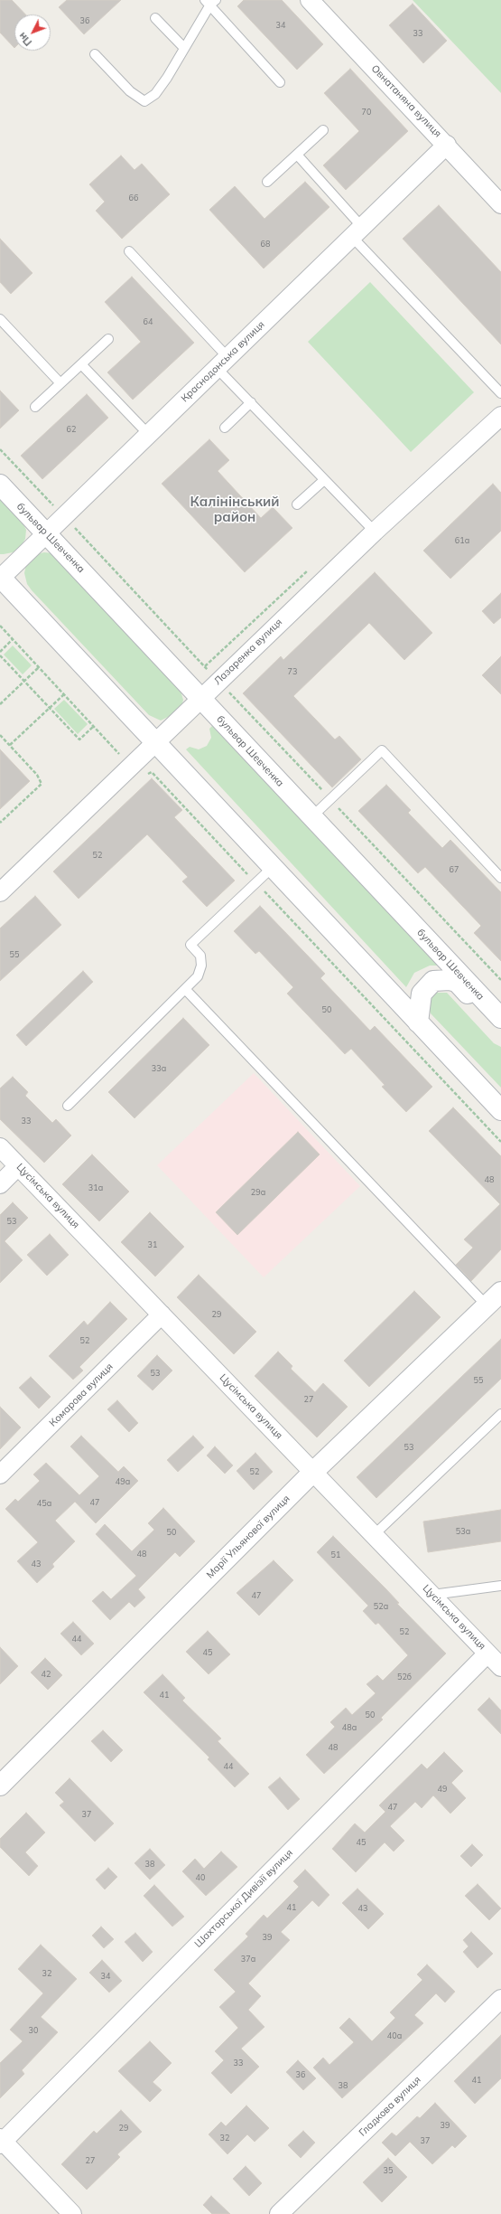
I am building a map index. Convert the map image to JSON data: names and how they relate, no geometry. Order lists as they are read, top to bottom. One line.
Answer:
{"streets":{"main road":["бульвар Шевченка","Марії Ульянової вулиця"],"street":["Овнатаняна вулиця","Краснодонська вулиця","Лазаренка вулиця","Цусімська вулиця","Комарова вулиця","Шахтарської Дивізії вулиця","Гладкова вулиця"]},"crossings":[["Овнатаняна вулиця","Краснодонська вулиця"],["Краснодонська вулиця","бульвар Шевченка"],["бульвар Шевченка","Лазаренка вулиця"],["Цусімська вулиця","Комарова вулиця"],["Цусімська вулиця","Марії Ульянової вулиця"],["Цусімська вулиця","Шахтарської Дивізії вулиця"]],"districts":["Калінінський район"],"house_numbers":["36","34","33","70","66","68","64","62","61а","73","52","67","55","50","33а","33","48","31а","29а","53","31","29","52","53","55","27","53","52","49а","47","45а","53а","50","48","51","43","47","52а","52","44","45","42","52б","41","50","48а","48","44","49","47","37","45","38","40","41","43","39","37а","32","34","30","40а","33","36","41","38","39","29","32","37","27","35"],"north":"bottom left"}
